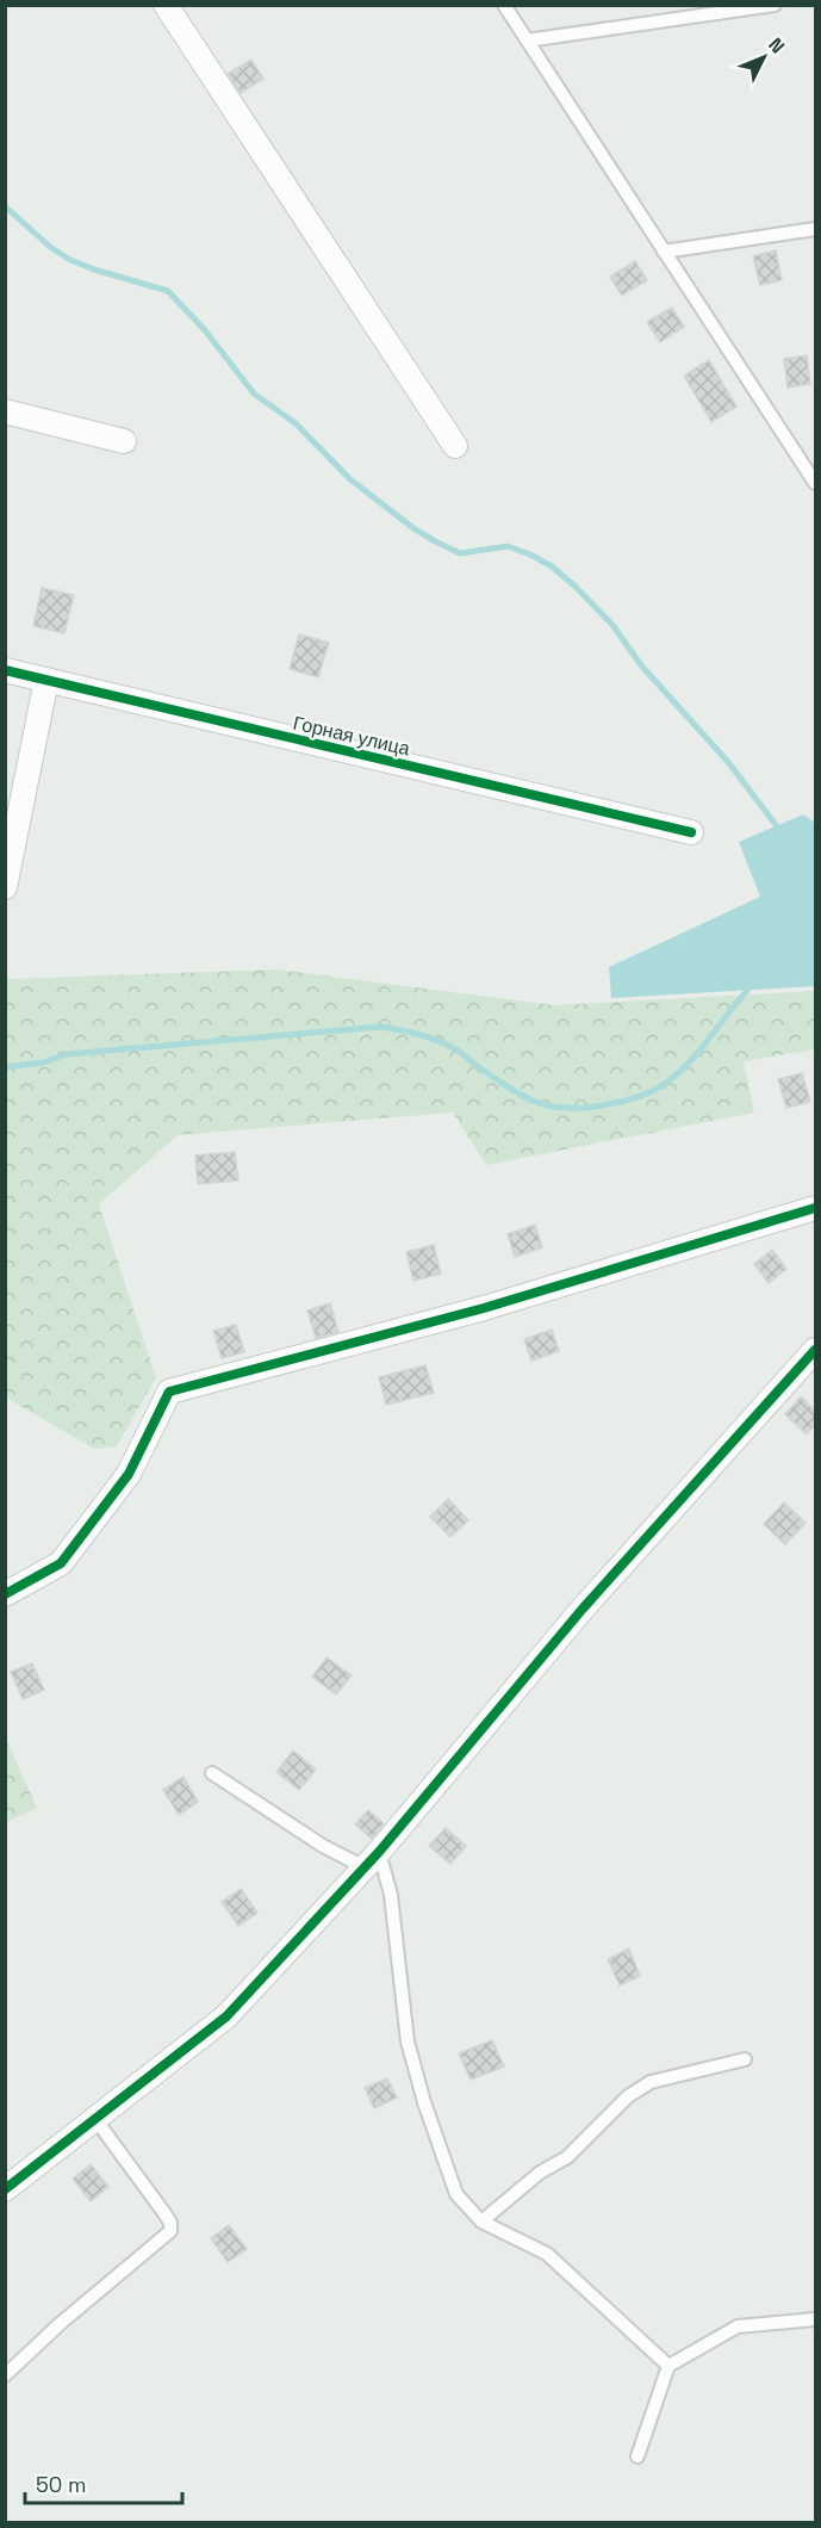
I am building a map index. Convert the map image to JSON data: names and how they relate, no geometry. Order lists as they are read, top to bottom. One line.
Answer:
{"streets":{"street":["Горная улица"]},"scale_bar":"50 m","north":"top right"}
